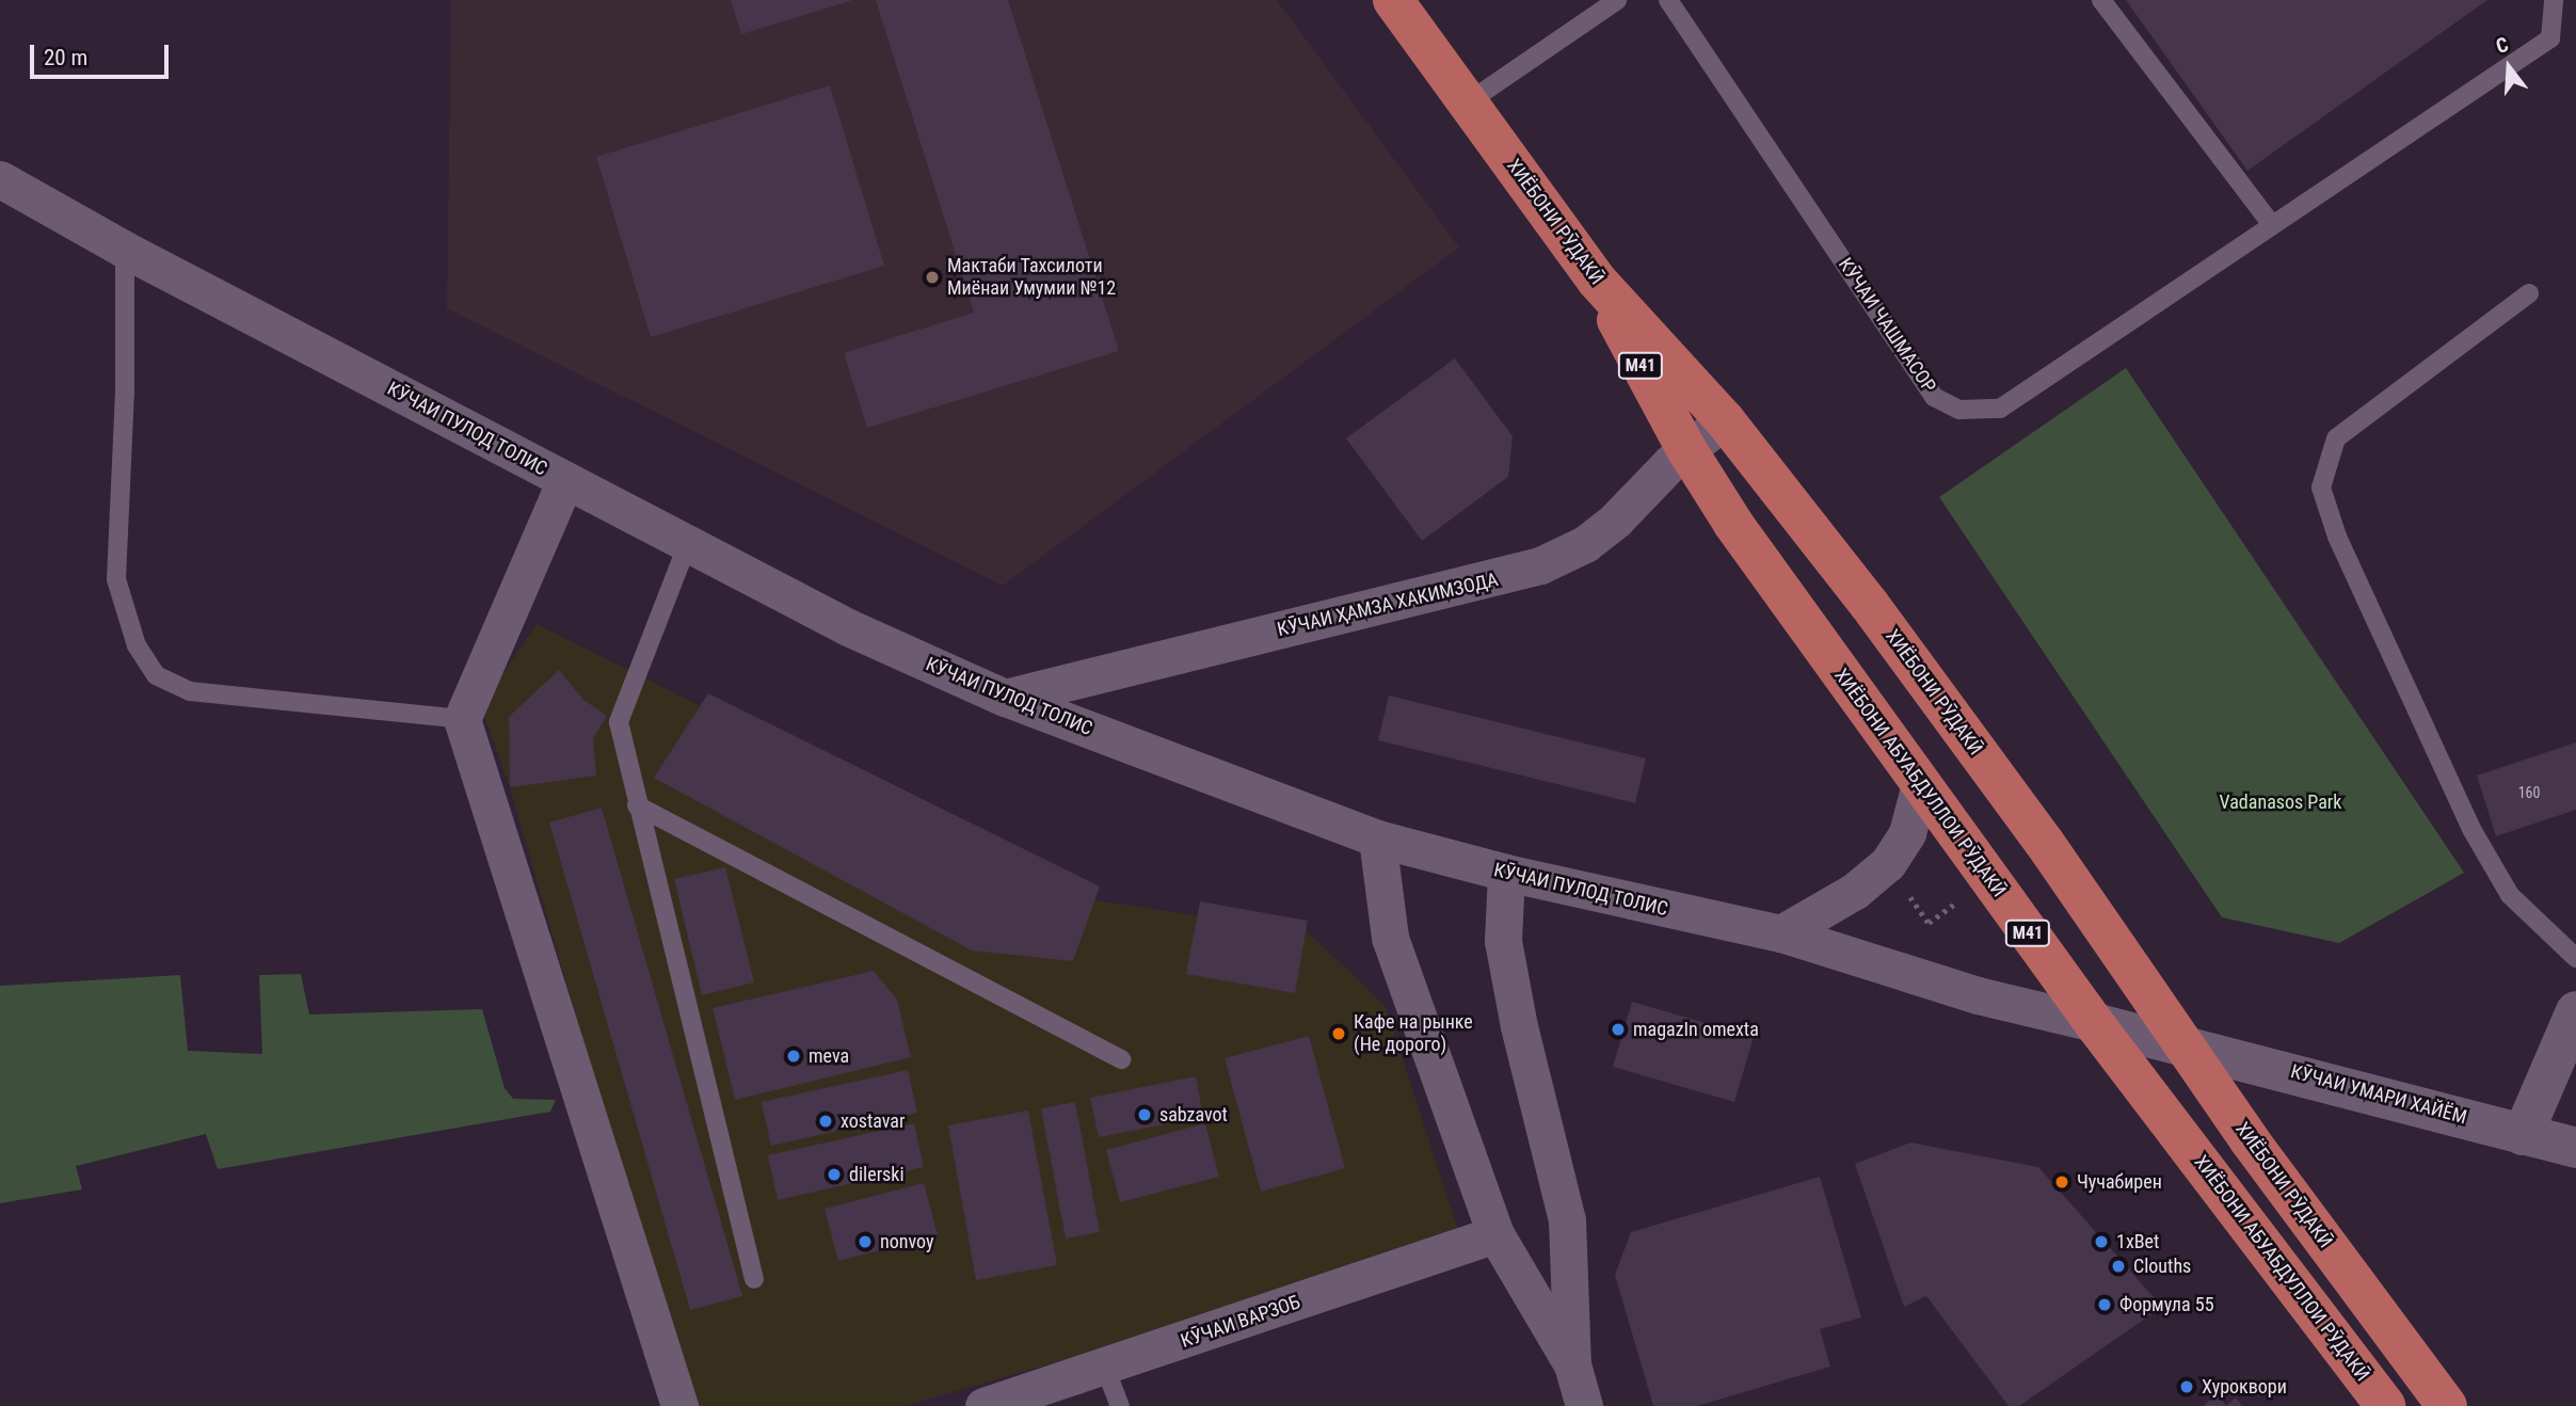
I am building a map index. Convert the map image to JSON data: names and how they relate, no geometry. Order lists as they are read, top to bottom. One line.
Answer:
{"streets":{"highway":["ХИЁБОНИ РӮДАКӢ","M41","ХИЁБОНИ АБУАБДУЛЛОИ РӮДАКӢ"],"street":["КӮЧАИ ПУЛОД ТОЛИС","КӮЧАИ ҲАМЗА ХАКИМЗОДА","КӮЧАИ УМАРИ ХАЙЁМ","КӮЧАИ ВАРЗОБ"],"lane":["КӮЧАИ ЧАШМАСОР"]},"crossings":[["ХИЁБОНИ РӮДАКӢ","КӮЧАИ ҲАМЗА ХАКИМЗОДА"],["ХИЁБОНИ РӮДАКӢ","ХИЁБОНИ АБУАБДУЛЛОИ РӮДАКӢ"],["ХИЁБОНИ РӮДАКӢ","КӮЧАИ УМАРИ ХАЙЁМ"],["КӮЧАИ ПУЛОД ТОЛИС","КӮЧАИ ҲАМЗА ХАКИМЗОДА"],["КӮЧАИ ПУЛОД ТОЛИС","ХИЁБОНИ АБУАБДУЛЛОИ РӮДАКӢ"],["КӮЧАИ ПУЛОД ТОЛИС","КӮЧАИ УМАРИ ХАЙЁМ"],["КӮЧАИ ҲАМЗА ХАКИМЗОДА","ХИЁБОНИ АБУАБДУЛЛОИ РӮДАКӢ"],["ХИЁБОНИ АБУАБДУЛЛОИ РӮДАКӢ","КӮЧАИ УМАРИ ХАЙЁМ"]],"parks":["Vadanasos Park"],"places":["Мактаби Тахсилоти Миёнаи Умумии №12","magazIn omexta","Кафе на рынке (Не дорого)","meva","sabzavot","xostavar","dilerski","Чучабирен","nonvoy","1хBet","Clouths","Формула 55","Хуроквори"],"house_numbers":["160"],"scale_bar":"20 m","north":"top"}
